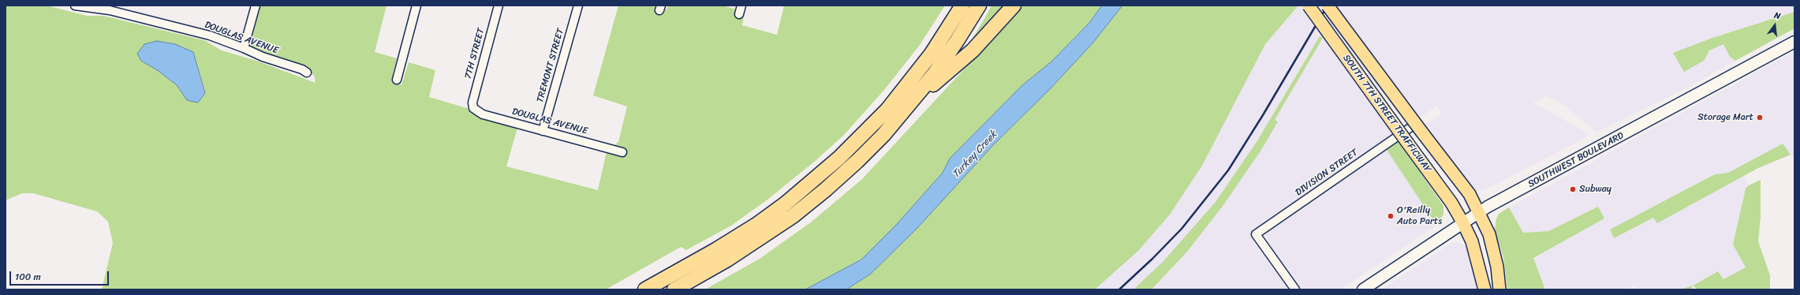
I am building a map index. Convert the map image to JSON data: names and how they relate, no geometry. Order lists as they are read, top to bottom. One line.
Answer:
{"streets":{"main road":["SOUTH 7TH STREET TRAFFICWAY","SOUTHWEST BOULEVARD"],"street":["DOUGLAS AVENUE","7TH STREET","TREMONT STREET","DIVISION STREET"]},"crossings":[["DOUGLAS AVENUE","7TH STREET"],["DOUGLAS AVENUE","TREMONT STREET"],["SOUTH 7TH STREET TRAFFICWAY","SOUTHWEST BOULEVARD"]],"water":["Turkey Creek"],"places":["Storage Mart","Subway","O'Reilly Auto Parts"],"scale_bar":"100 m","north":"top"}
